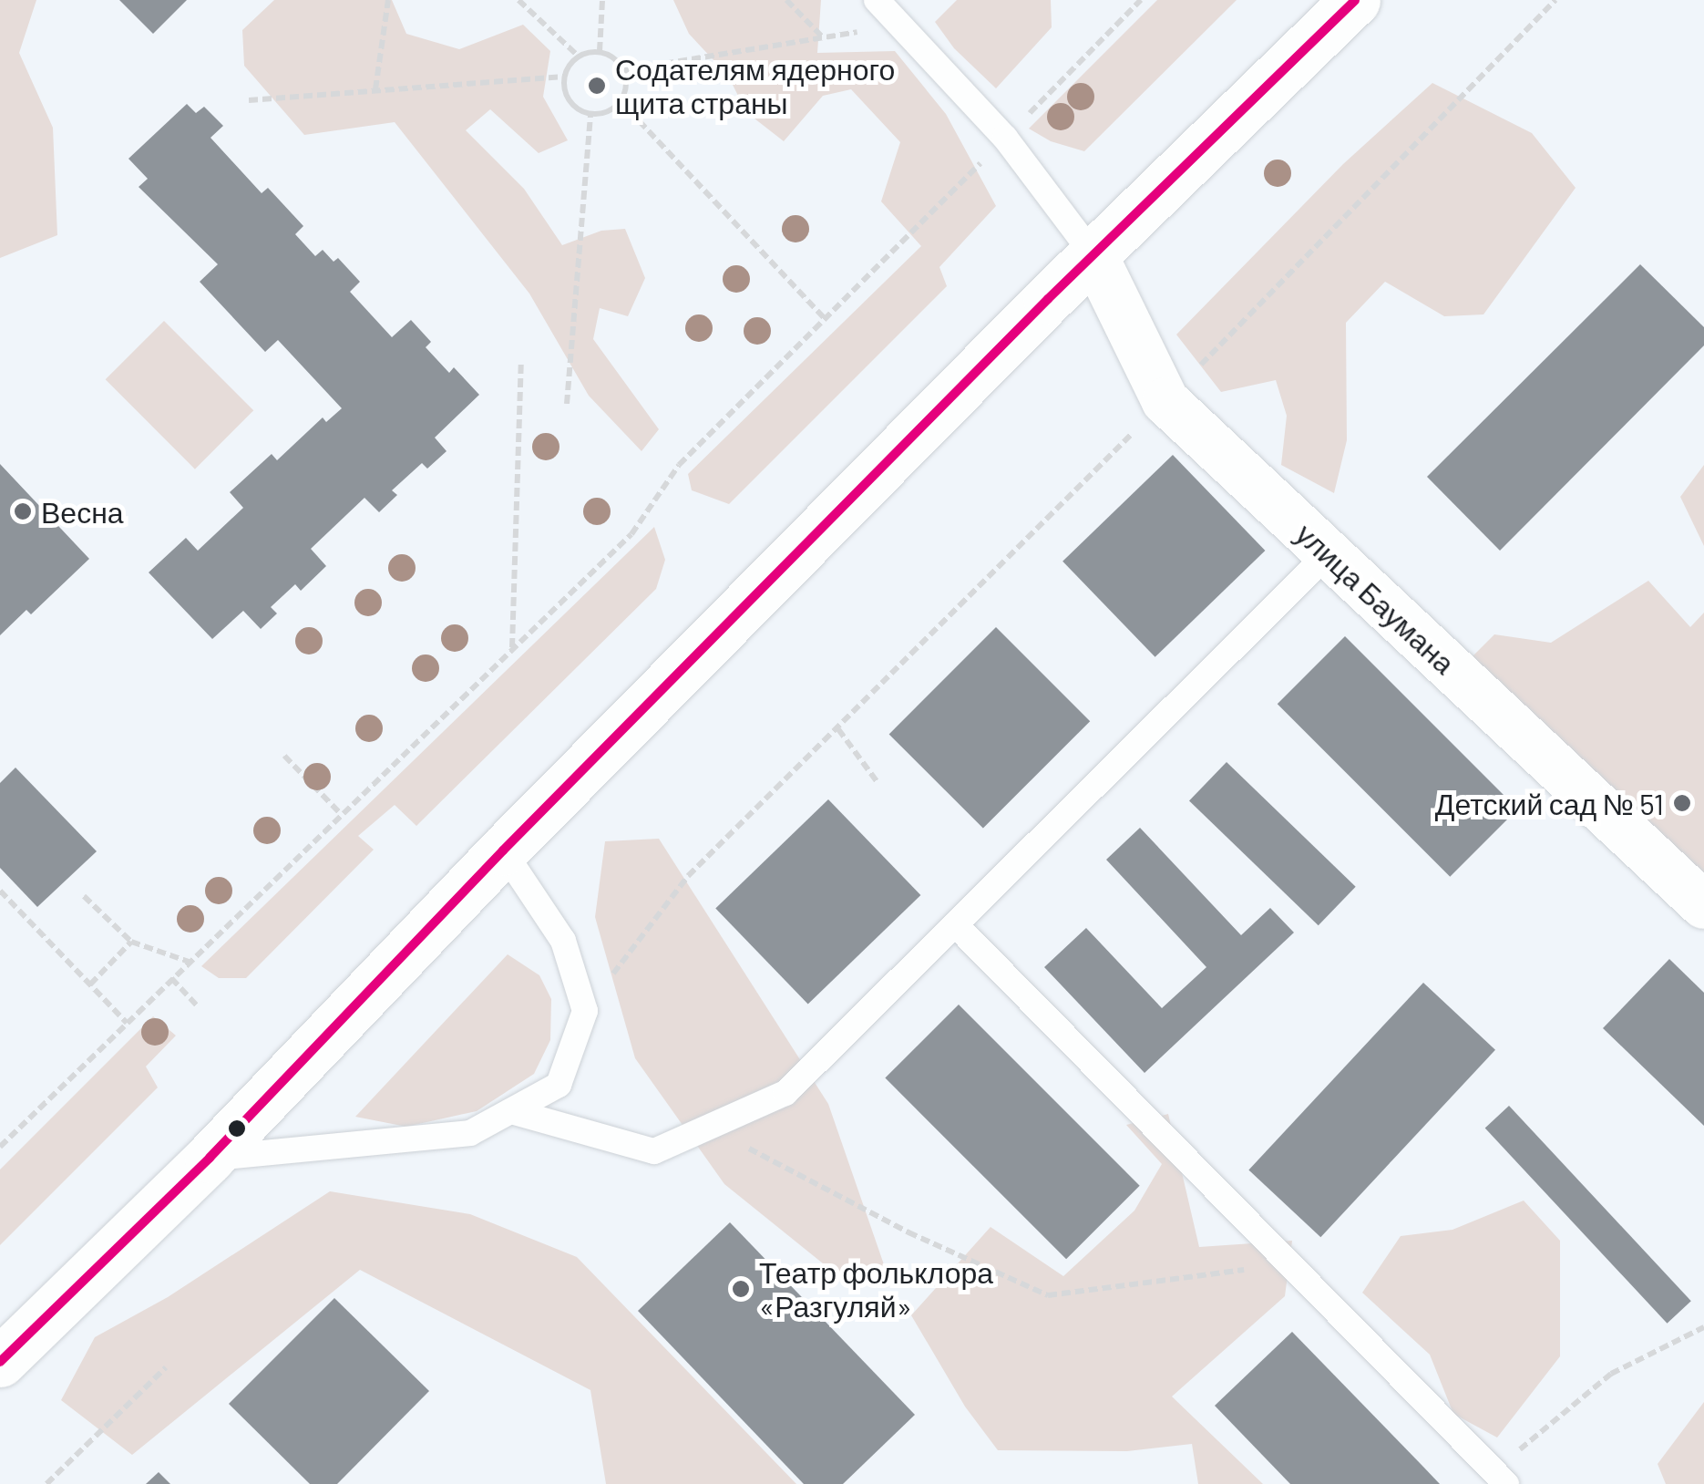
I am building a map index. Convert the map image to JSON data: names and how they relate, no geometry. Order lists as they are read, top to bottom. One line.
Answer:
{"streets":{"street":["улица Баумана"]},"places":["Содателям ядерного щита страны","Весна","Детский сад № 51","Театр фольклора «Разгуляй»"]}
